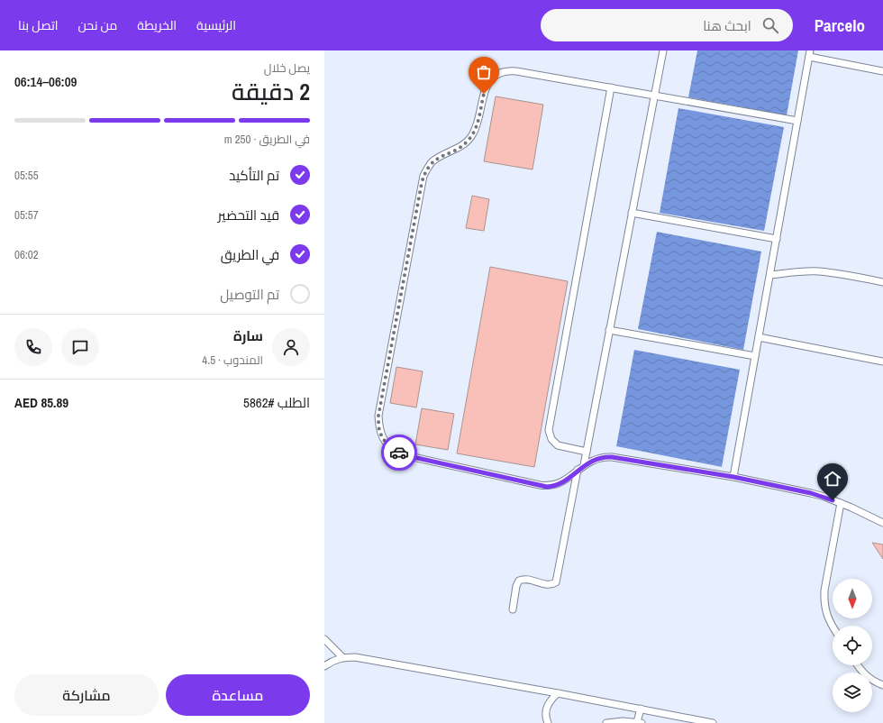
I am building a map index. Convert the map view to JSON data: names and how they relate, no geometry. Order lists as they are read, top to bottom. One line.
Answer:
{"north":"bottom","page":{"header":"Parcelo","search":"ابحث هنا","nav":["الرئيسية","الخريطة","من نحن","اتصل بنا"],"heading":["2 دقيقة","يصل خلال","06:09–06:14"],"panel":["سارة","المندوب · 4.5","الطلب #5862","AED 85.89"],"bar":"في الطريق · 250 m","list":[["تم التأكيد","05:55"],["قيد التحضير","05:57"],["في الطريق","06:02"],"تم التوصيل"],"buttons":["مساعدة","مشاركة"]}}
